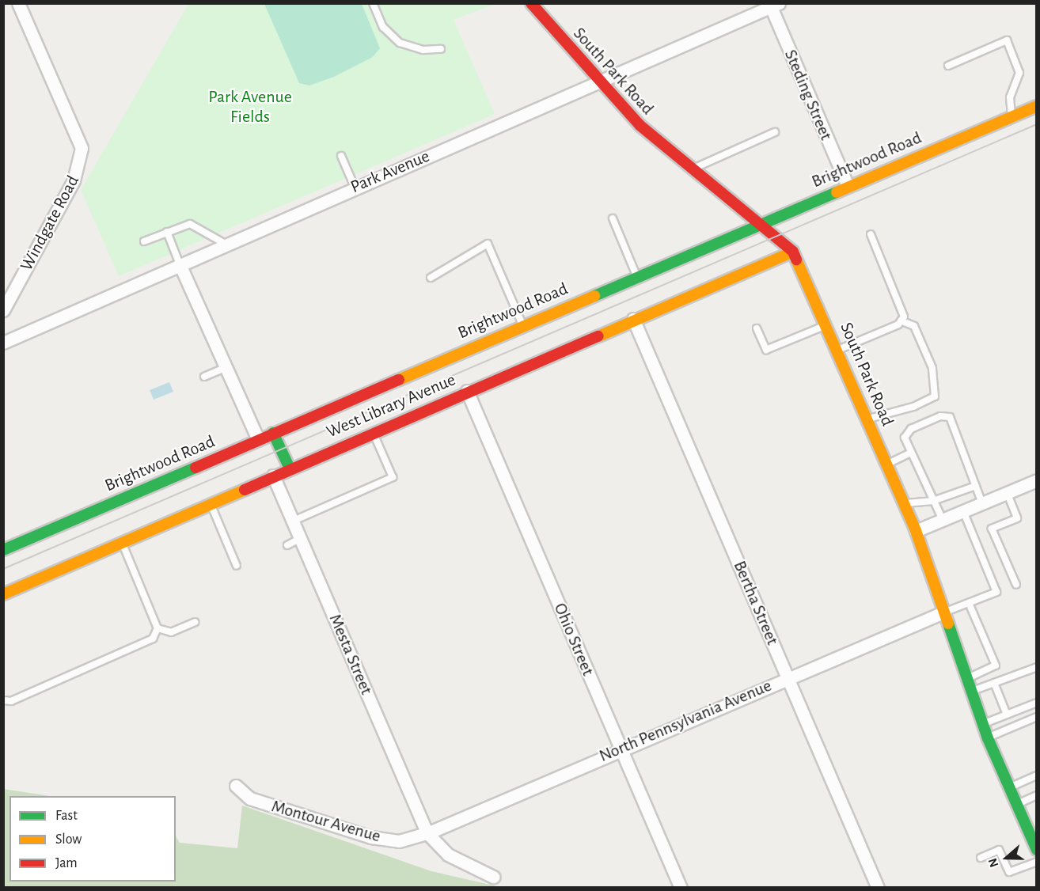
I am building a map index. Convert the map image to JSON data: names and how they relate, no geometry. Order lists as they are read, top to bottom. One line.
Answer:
{"streets":{"street":["South Park Road","Steding Street","Brightwood Road","Park Avenue","Windgate Road","West Library Avenue","Bertha Street","Ohio Street","Mesta Street","North Pennsylvania Avenue","Montour Avenue"]},"crossings":[["South Park Road","Brightwood Road"],["South Park Road","Park Avenue"],["South Park Road","West Library Avenue"],["South Park Road","North Pennsylvania Avenue"],["Steding Street","Brightwood Road"],["Steding Street","Park Avenue"],["West Library Avenue","Bertha Street"],["West Library Avenue","Ohio Street"],["West Library Avenue","Mesta Street"],["Bertha Street","North Pennsylvania Avenue"],["Ohio Street","North Pennsylvania Avenue"],["Mesta Street","North Pennsylvania Avenue"],["Mesta Street","Montour Avenue"],["North Pennsylvania Avenue","Montour Avenue"]],"parks":["Park Avenue Fields"],"legend":["Fast","Slow","Jam"],"north":"left"}
